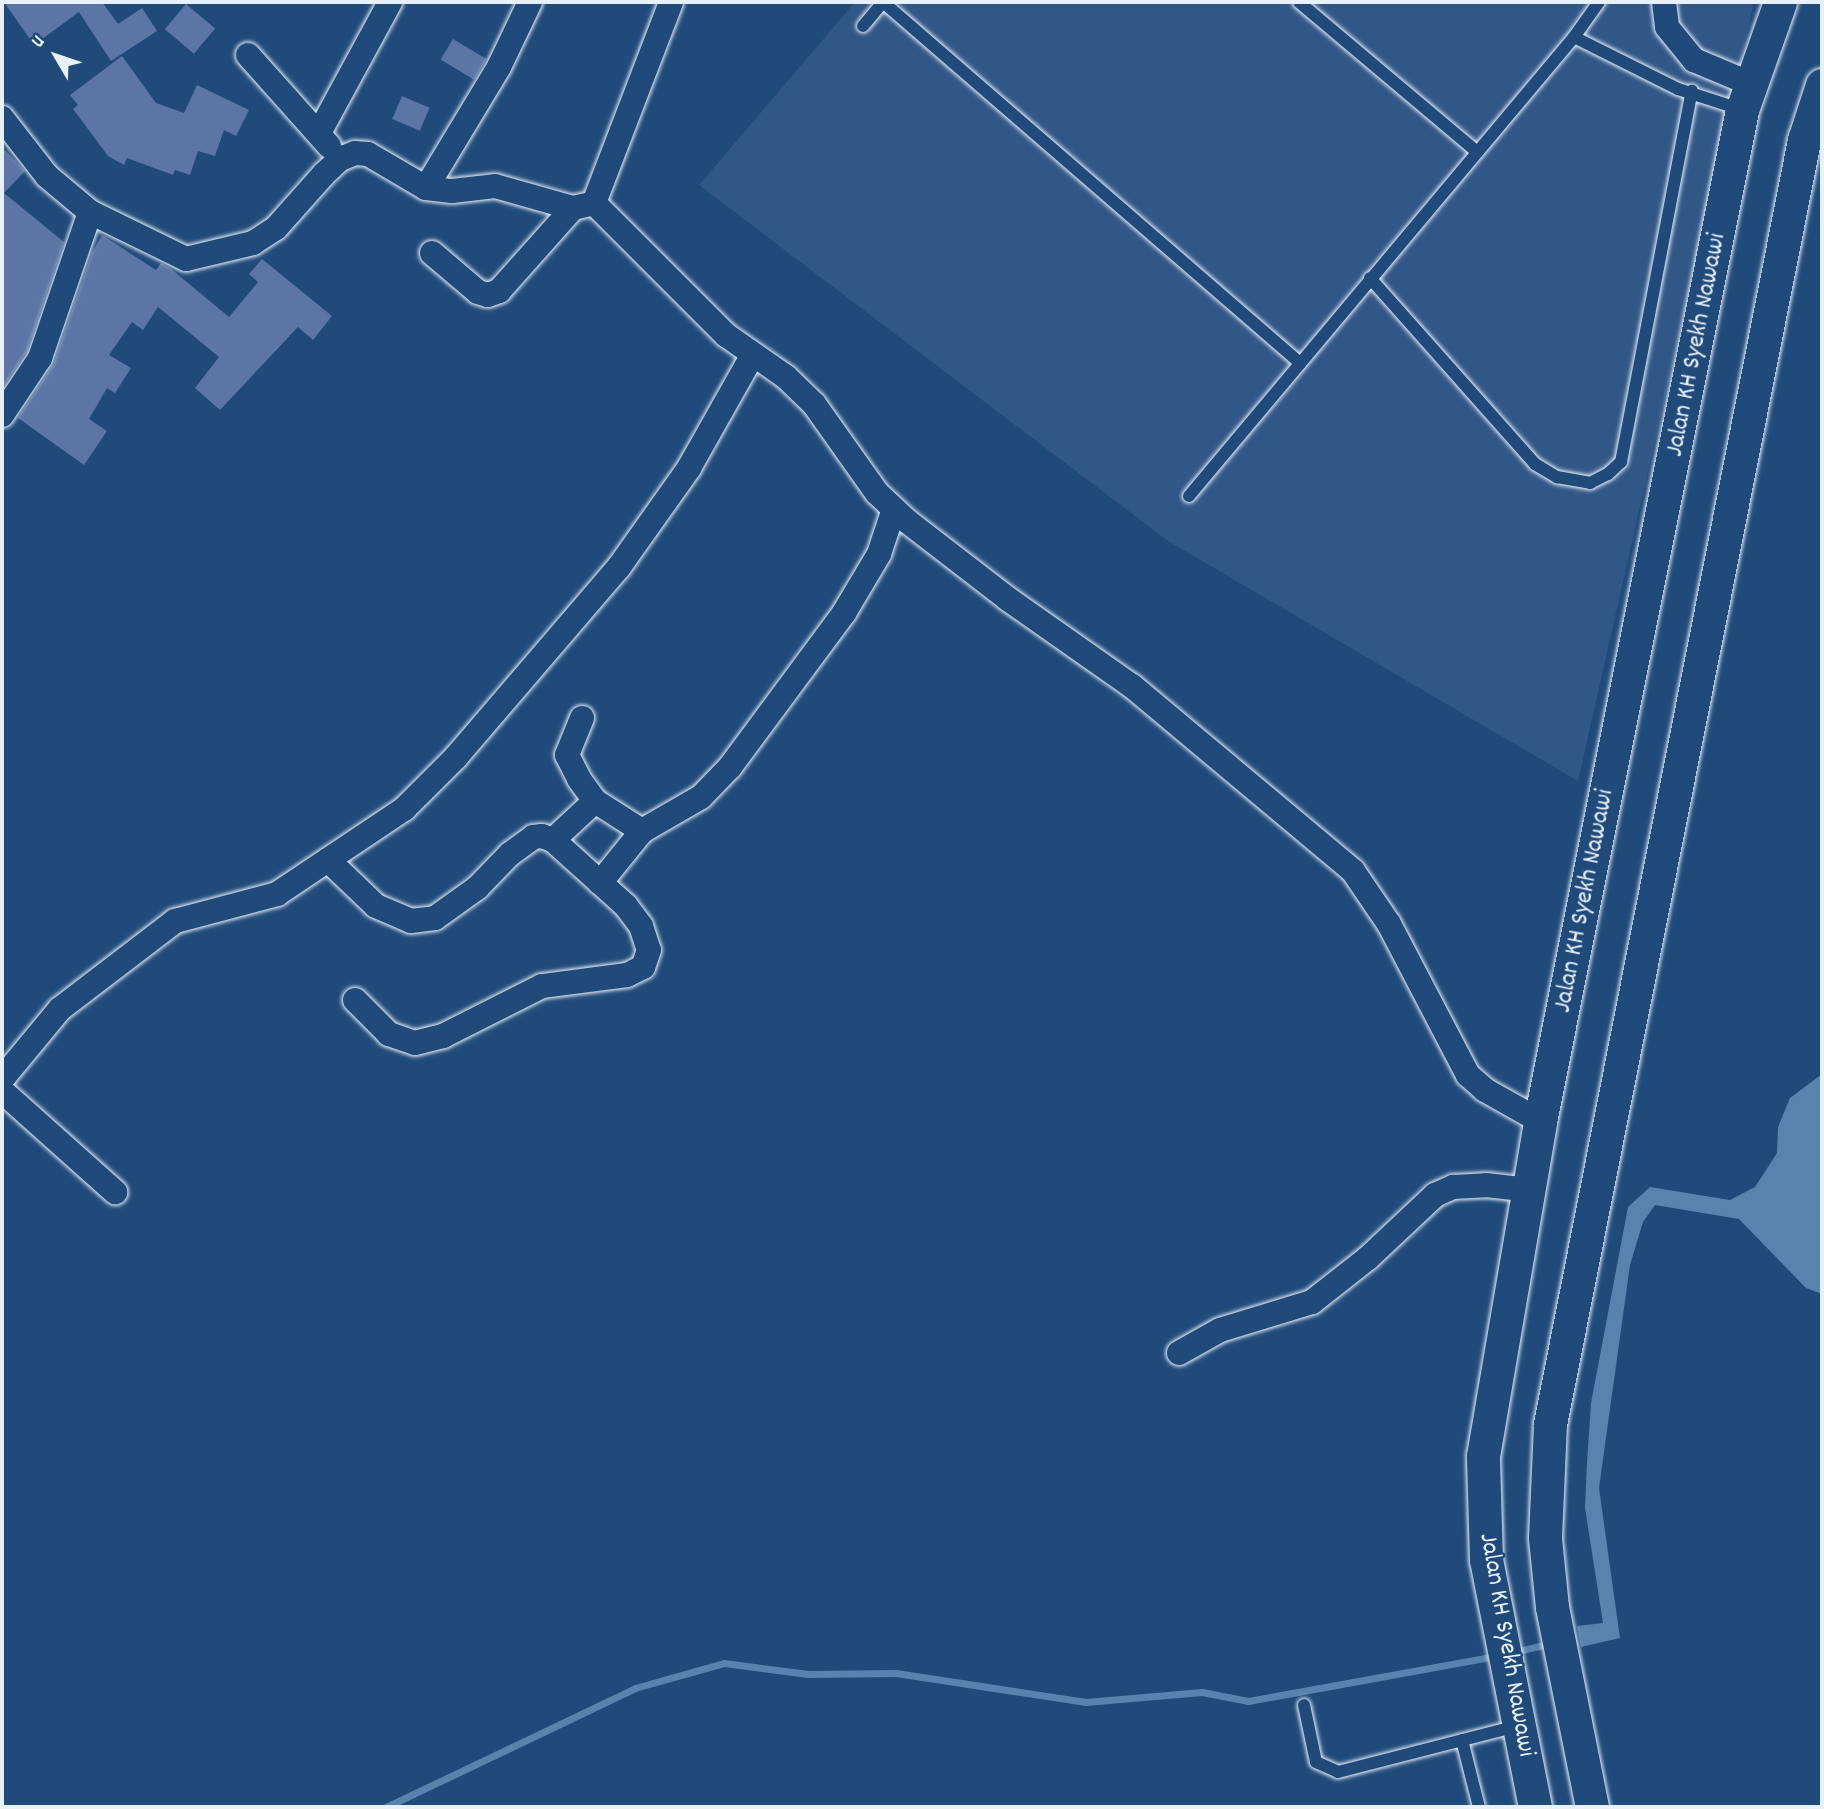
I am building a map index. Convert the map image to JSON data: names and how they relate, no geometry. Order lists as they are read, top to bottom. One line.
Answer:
{"streets":{"main road":["Jalan KH Syekh Nawawi"]},"north":"top left"}
